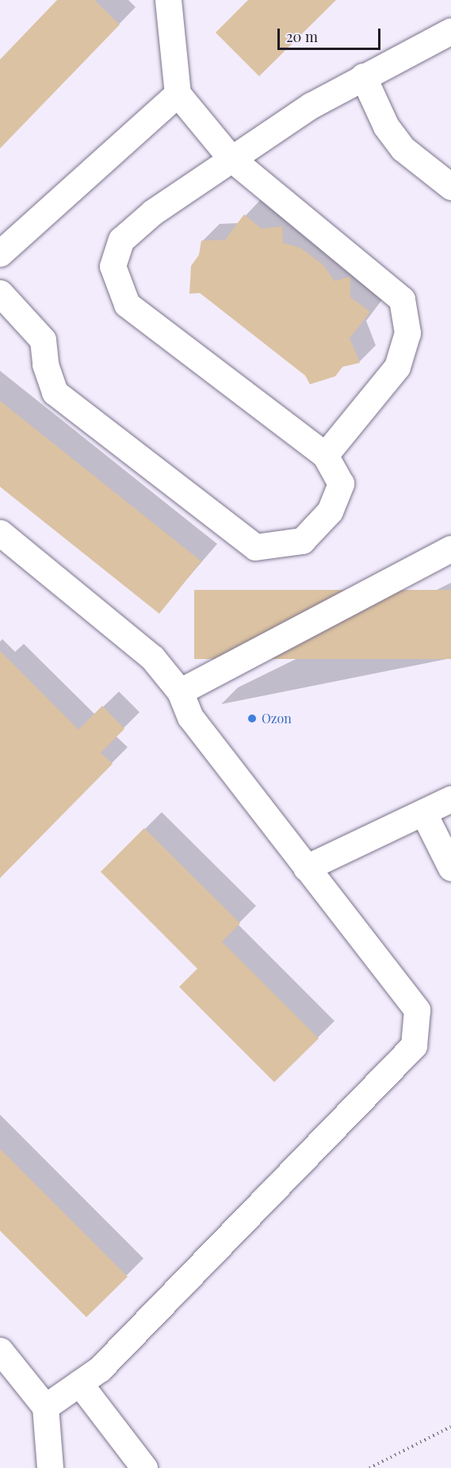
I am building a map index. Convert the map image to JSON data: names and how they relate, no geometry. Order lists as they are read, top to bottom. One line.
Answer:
{"places":["Ozon"],"scale_bar":"20 m"}
